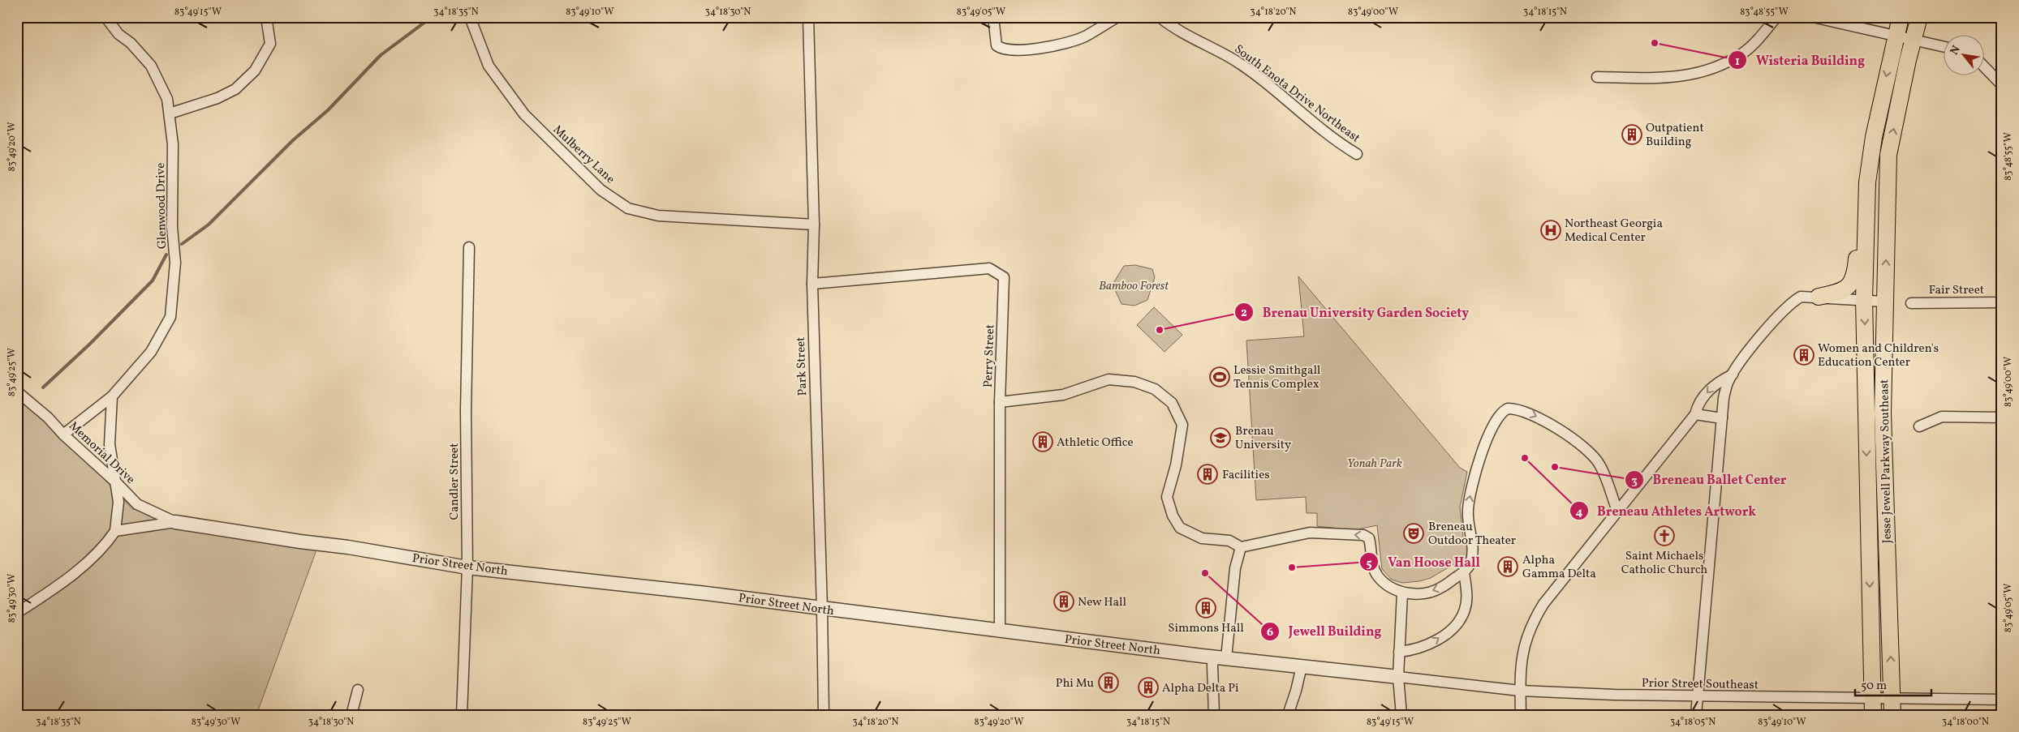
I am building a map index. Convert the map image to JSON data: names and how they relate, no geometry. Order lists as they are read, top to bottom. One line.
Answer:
{"streets":{"main road":["Jesse Jewell Parkway Southeast"],"street":["South Enota Drive Northeast","Mulberry Lane","Glenwood Drive","Fair Street","Perry Street","Park Street","Memorial Drive","Candler Street","Prior Street North","Prior Street Southeast"]},"crossings":[["Mulberry Lane","Park Street"],["Glenwood Drive","Memorial Drive"],["Perry Street","Park Street"],["Perry Street","Prior Street North"],["Park Street","Prior Street North"],["Memorial Drive","Prior Street North"],["Jesse Jewell Parkway Southeast","Prior Street Southeast"],["Candler Street","Prior Street North"],["Prior Street North","Prior Street Southeast"]],"parks":["Bamboo Forest","Yonah Park"],"places":{"other":["Wisteria Building","Brenau University Garden Society","Breneau Athletes Artwork","Breneau Ballet Center","Van Hoose Hall","Jewell Building"],"building":["Outpatient Building","Women and Children's Education Center","Athletic Office","Facilities","Alpha Gamma Delta","New Hall","Simmons Hall","Phi Mu","Alpha Delta Pi"],"hospital":["Northeast Georgia Medical Center"],"sports":["Lessie Smithgall Tennis Complex"],"school or university":["Brenau University"],"theatre":["Breneau Outdoor Theater"],"church":["Saint Michaels Catholic Church"]},"scale_bar":"50 m","north":"top left","coordinates":["83°49'15\"W","34°18'35\"N","83°49'10\"W","34°18'30\"N","83°49'05\"W","34°18'20\"N","83°49'00\"W","34°18'15\"N","83°48'55\"W","83°49'20\"W","83°49'25\"W","83°49'30\"W","34°18'05\"N","34°18'00\"N"]}
